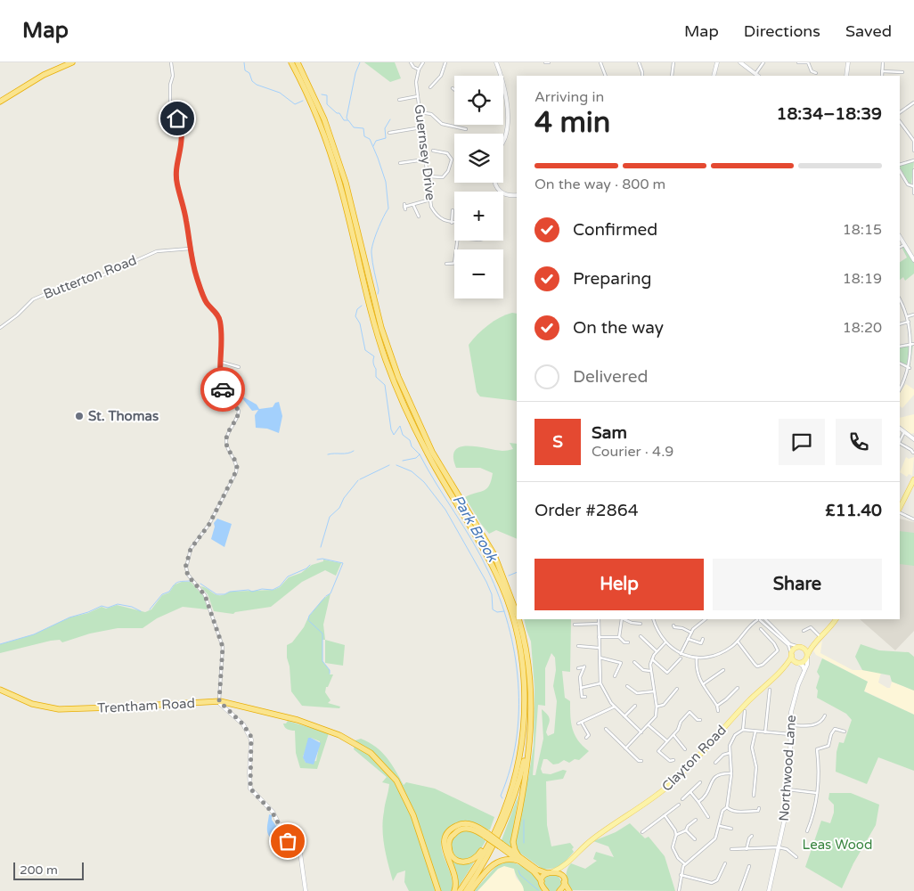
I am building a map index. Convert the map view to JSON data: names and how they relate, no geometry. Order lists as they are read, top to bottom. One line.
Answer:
{"streets":{"highway":["Trentham Road"],"main road":["Clayton Road"],"street":["Guernsey Drive","Butterton Road","Northwood Lane"]},"crossings":[["Clayton Road","Northwood Lane"]],"water":["Park Brook"],"parks":["Leas Wood"],"places":["St. Thomas"],"scale_bar":"200 m","page":{"header":"Map","nav":["Map","Directions","Saved"],"map_buttons":["+","−"],"heading":["4 min","Arriving in","18:34–18:39"],"panel":["Sam","Courier · 4.9","Order #2864","£11.40"],"bar":"On the way · 800 m","list":[["Confirmed","18:15"],["Preparing","18:19"],["On the way","18:20"],"Delivered"],"round":"S","buttons":["Help","Share"],"scale":"200 m"}}
